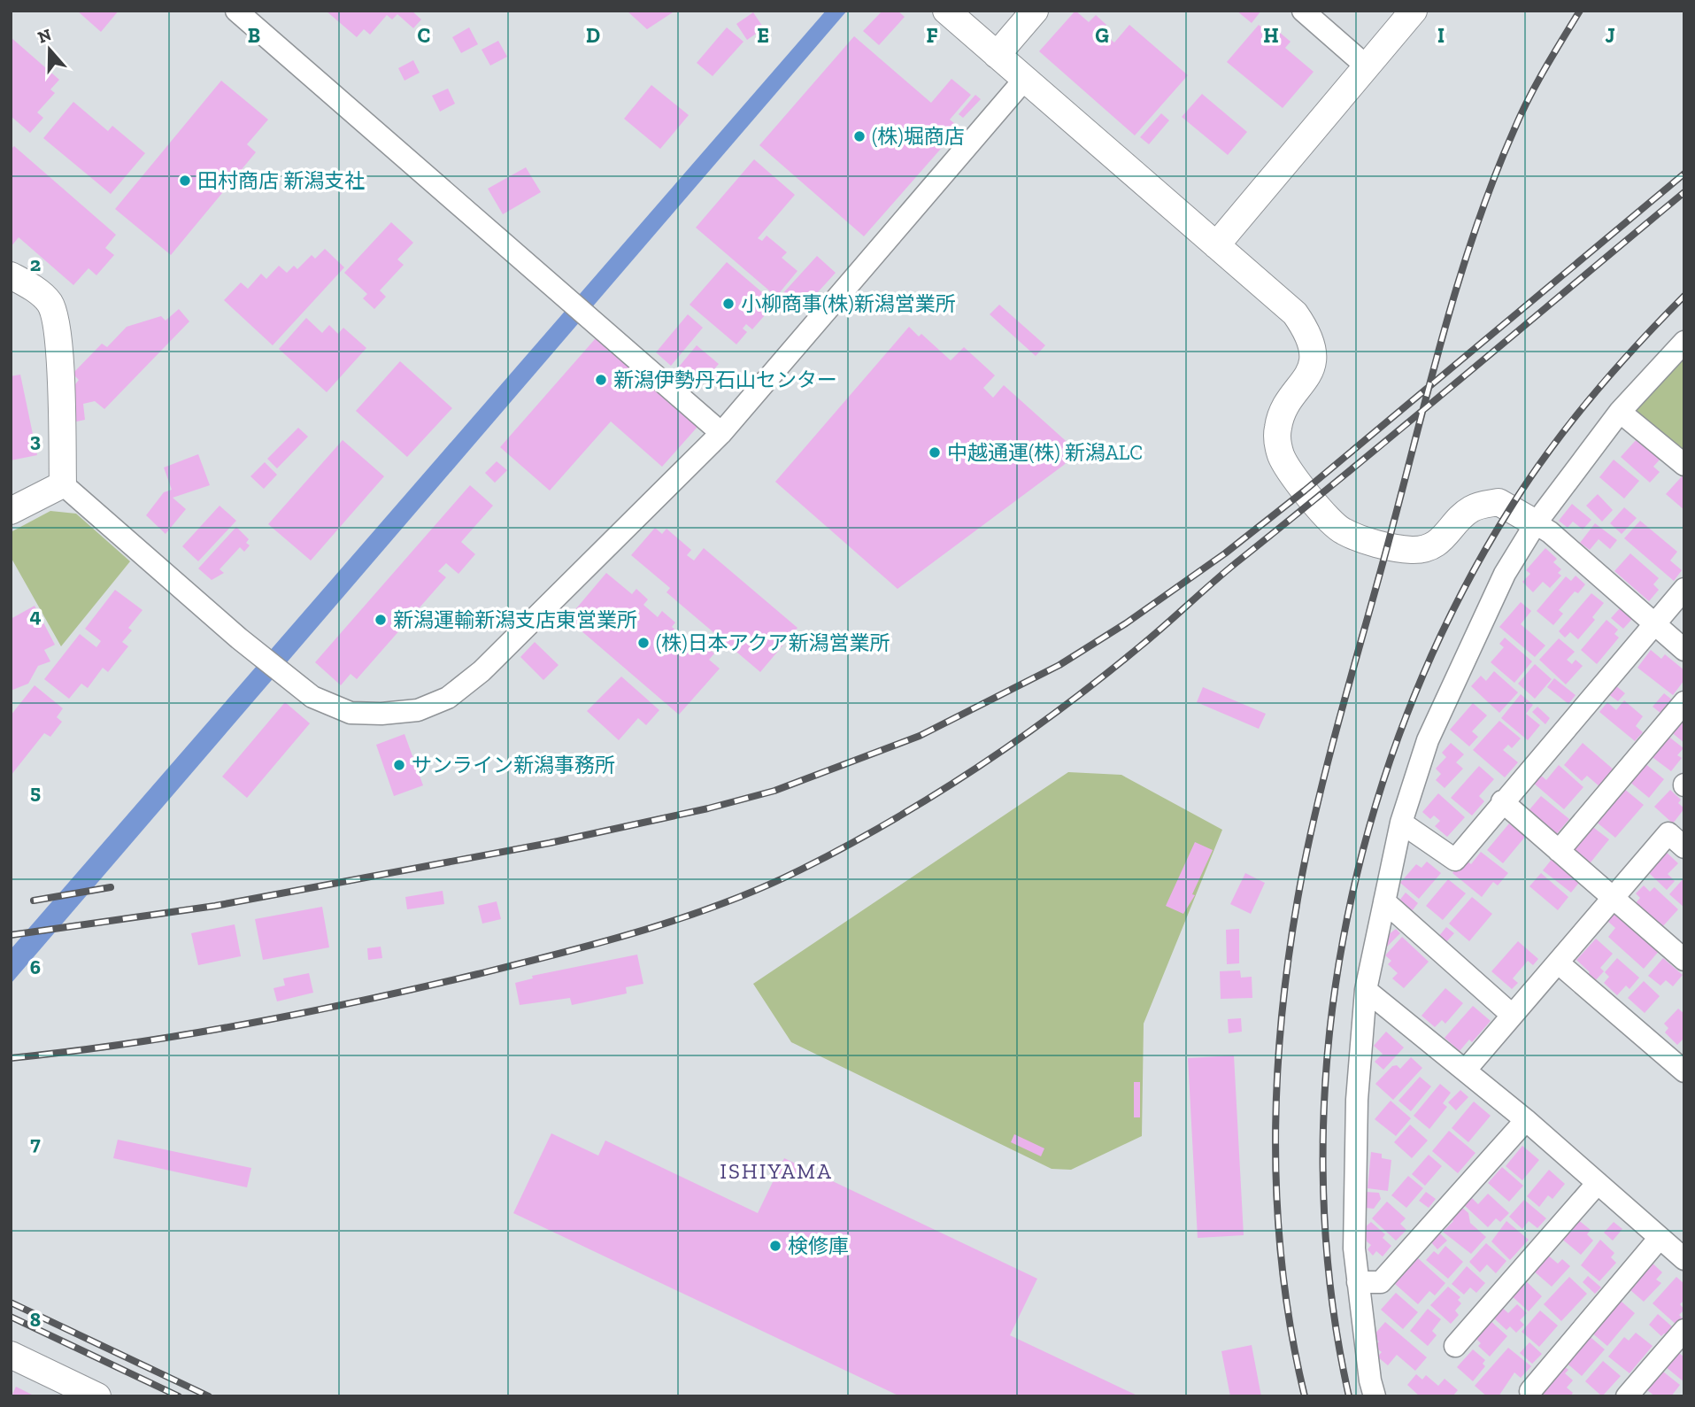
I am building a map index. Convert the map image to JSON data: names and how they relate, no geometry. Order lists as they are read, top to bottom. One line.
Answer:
{"districts":["ISHIYAMA"],"places":["(株)堀商店","田村商店 新潟支社","小柳商事(株)新潟営業所","新潟伊勢丹石山センター","中越通運(株) 新潟ALC","新潟運輸新潟支店東営業所","(株)日本アクア新潟営業所","サンライン新潟事務所","検修庫"],"north":"top","grid":{"columns":["B","C","D","E","F","G","H","I","J"],"rows":["2","3","4","5","6","7","8"]}}
